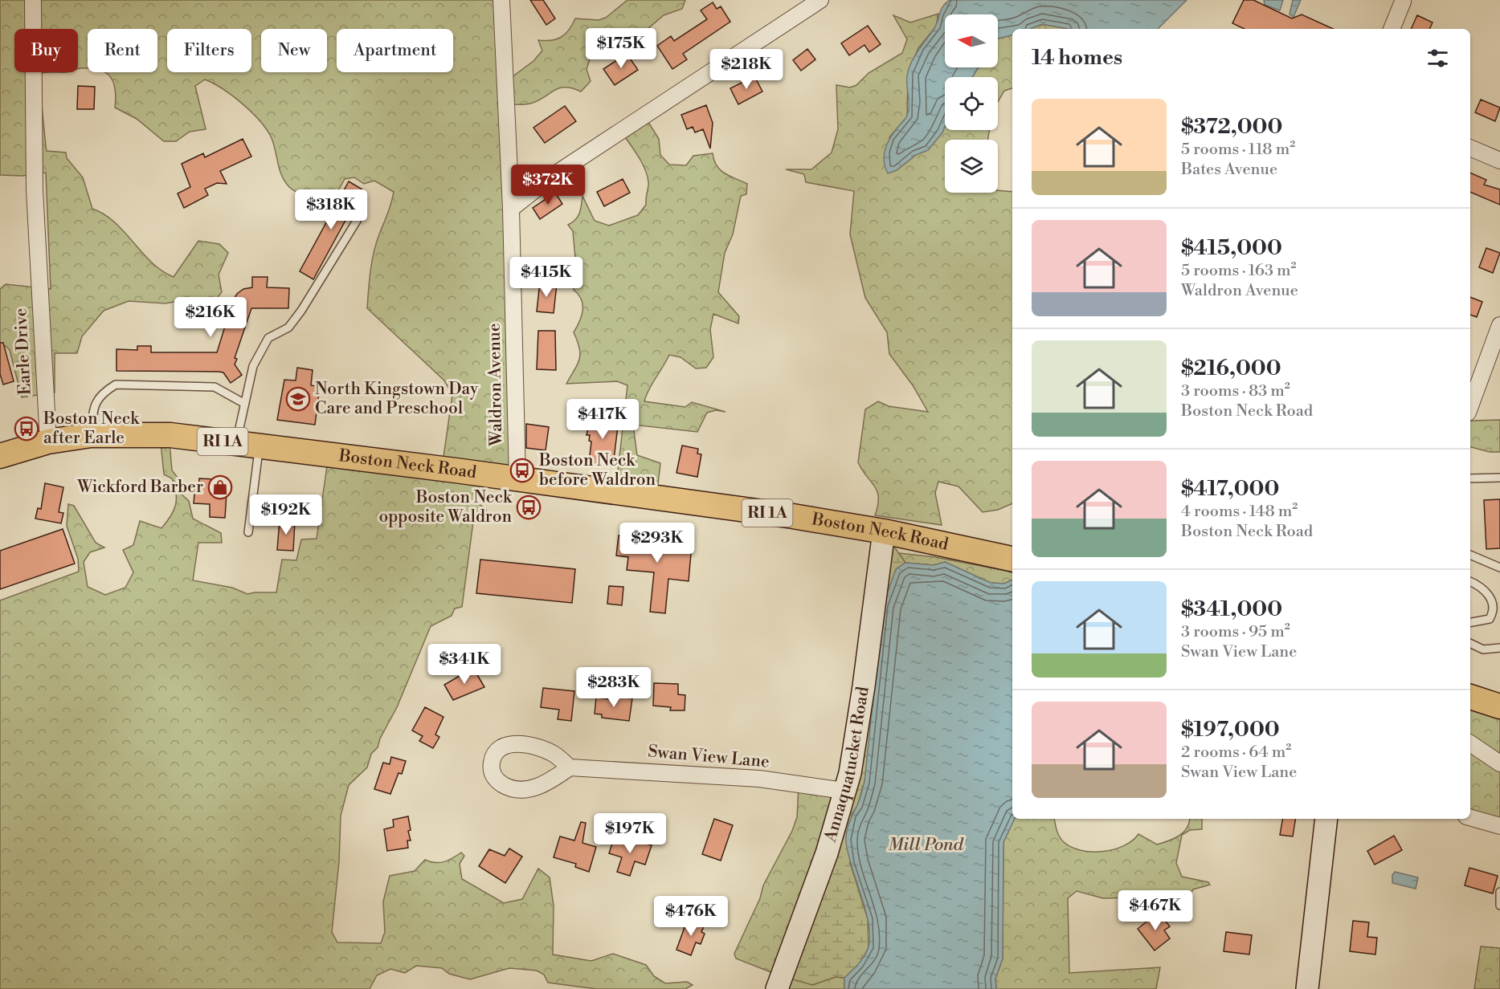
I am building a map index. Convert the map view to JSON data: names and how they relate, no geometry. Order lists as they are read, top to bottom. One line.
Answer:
{"streets":{"main road":["RI 1A","Boston Neck Road"],"street":["Earle Drive","Waldron Avenue","Swan View Lane","Annaquatucket Road"]},"crossings":[["Earle Drive","Boston Neck Road"],["Waldron Avenue","Boston Neck Road"],["Boston Neck Road","Annaquatucket Road"],["Swan View Lane","Annaquatucket Road"]],"water":["Mill Pond"],"places":{"school or university":["North Kingstown Day Care and Preschool"],"bus stop":["Boston Neck after Earle","Boston Neck before Waldron","Boston Neck opposite Waldron"],"shop":["Wickford Barber"]},"north":"left","page":{"price":["$175K","$218K","$372K","$318K","$415K","$216K","$417K","$192K","$293K","$341K","$283K","$197K","$467K","$476K"],"chip":["Buy","Rent","Filters","New","Apartment"],"heading":"14 homes","list":[{"name":"$372,000","note":"5 rooms · 118 m² · Bates Avenue"},{"name":"$415,000","note":"5 rooms · 163 m² · Waldron Avenue"},{"name":"$216,000","note":"3 rooms · 83 m² · Boston Neck Road"},{"name":"$417,000","note":"4 rooms · 148 m² · Boston Neck Road"},{"name":"$341,000","note":"3 rooms · 95 m² · Swan View Lane"},{"name":"$197,000","note":"2 rooms · 64 m² · Swan View Lane"}]}}
